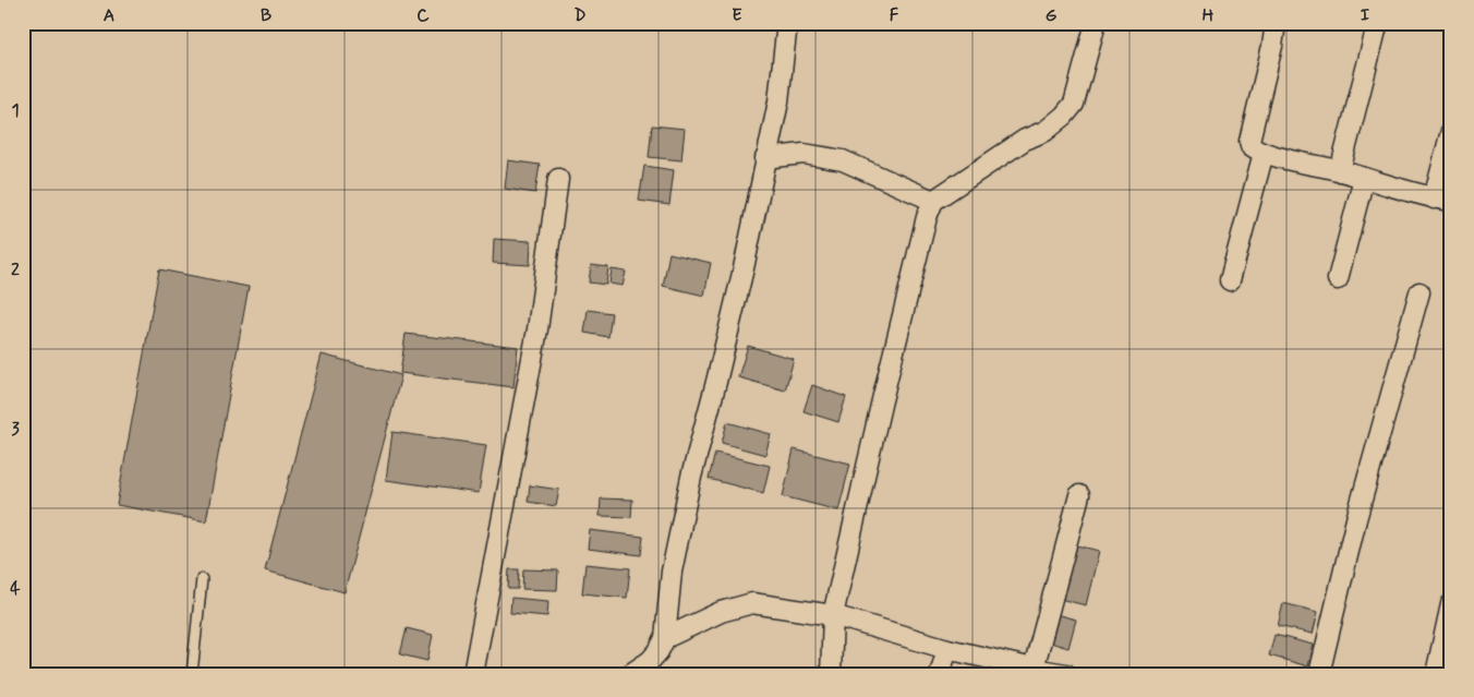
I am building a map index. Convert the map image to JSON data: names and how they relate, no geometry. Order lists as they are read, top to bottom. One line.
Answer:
{"grid":{"columns":["A","B","C","D","E","F","G","H","I"],"rows":["1","2","3","4"]}}
